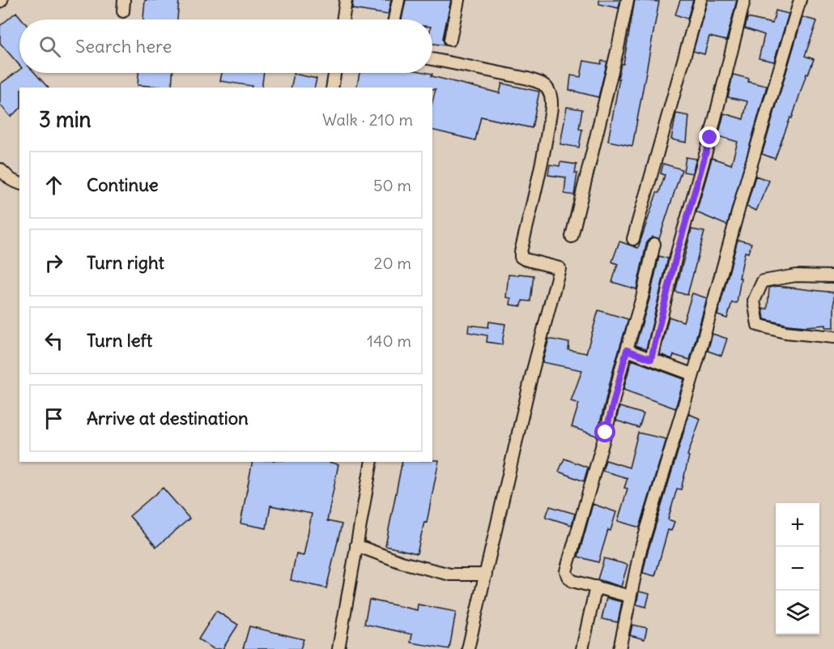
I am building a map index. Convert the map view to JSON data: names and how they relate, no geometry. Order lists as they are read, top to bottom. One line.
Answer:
{"page":{"search":"Search here","heading":["3 min","Walk · 210 m"],"list":[["Continue","50 m"],["Turn right","20 m"],["Turn left","140 m"],"Arrive at destination"],"map_buttons":["+","−"]}}
